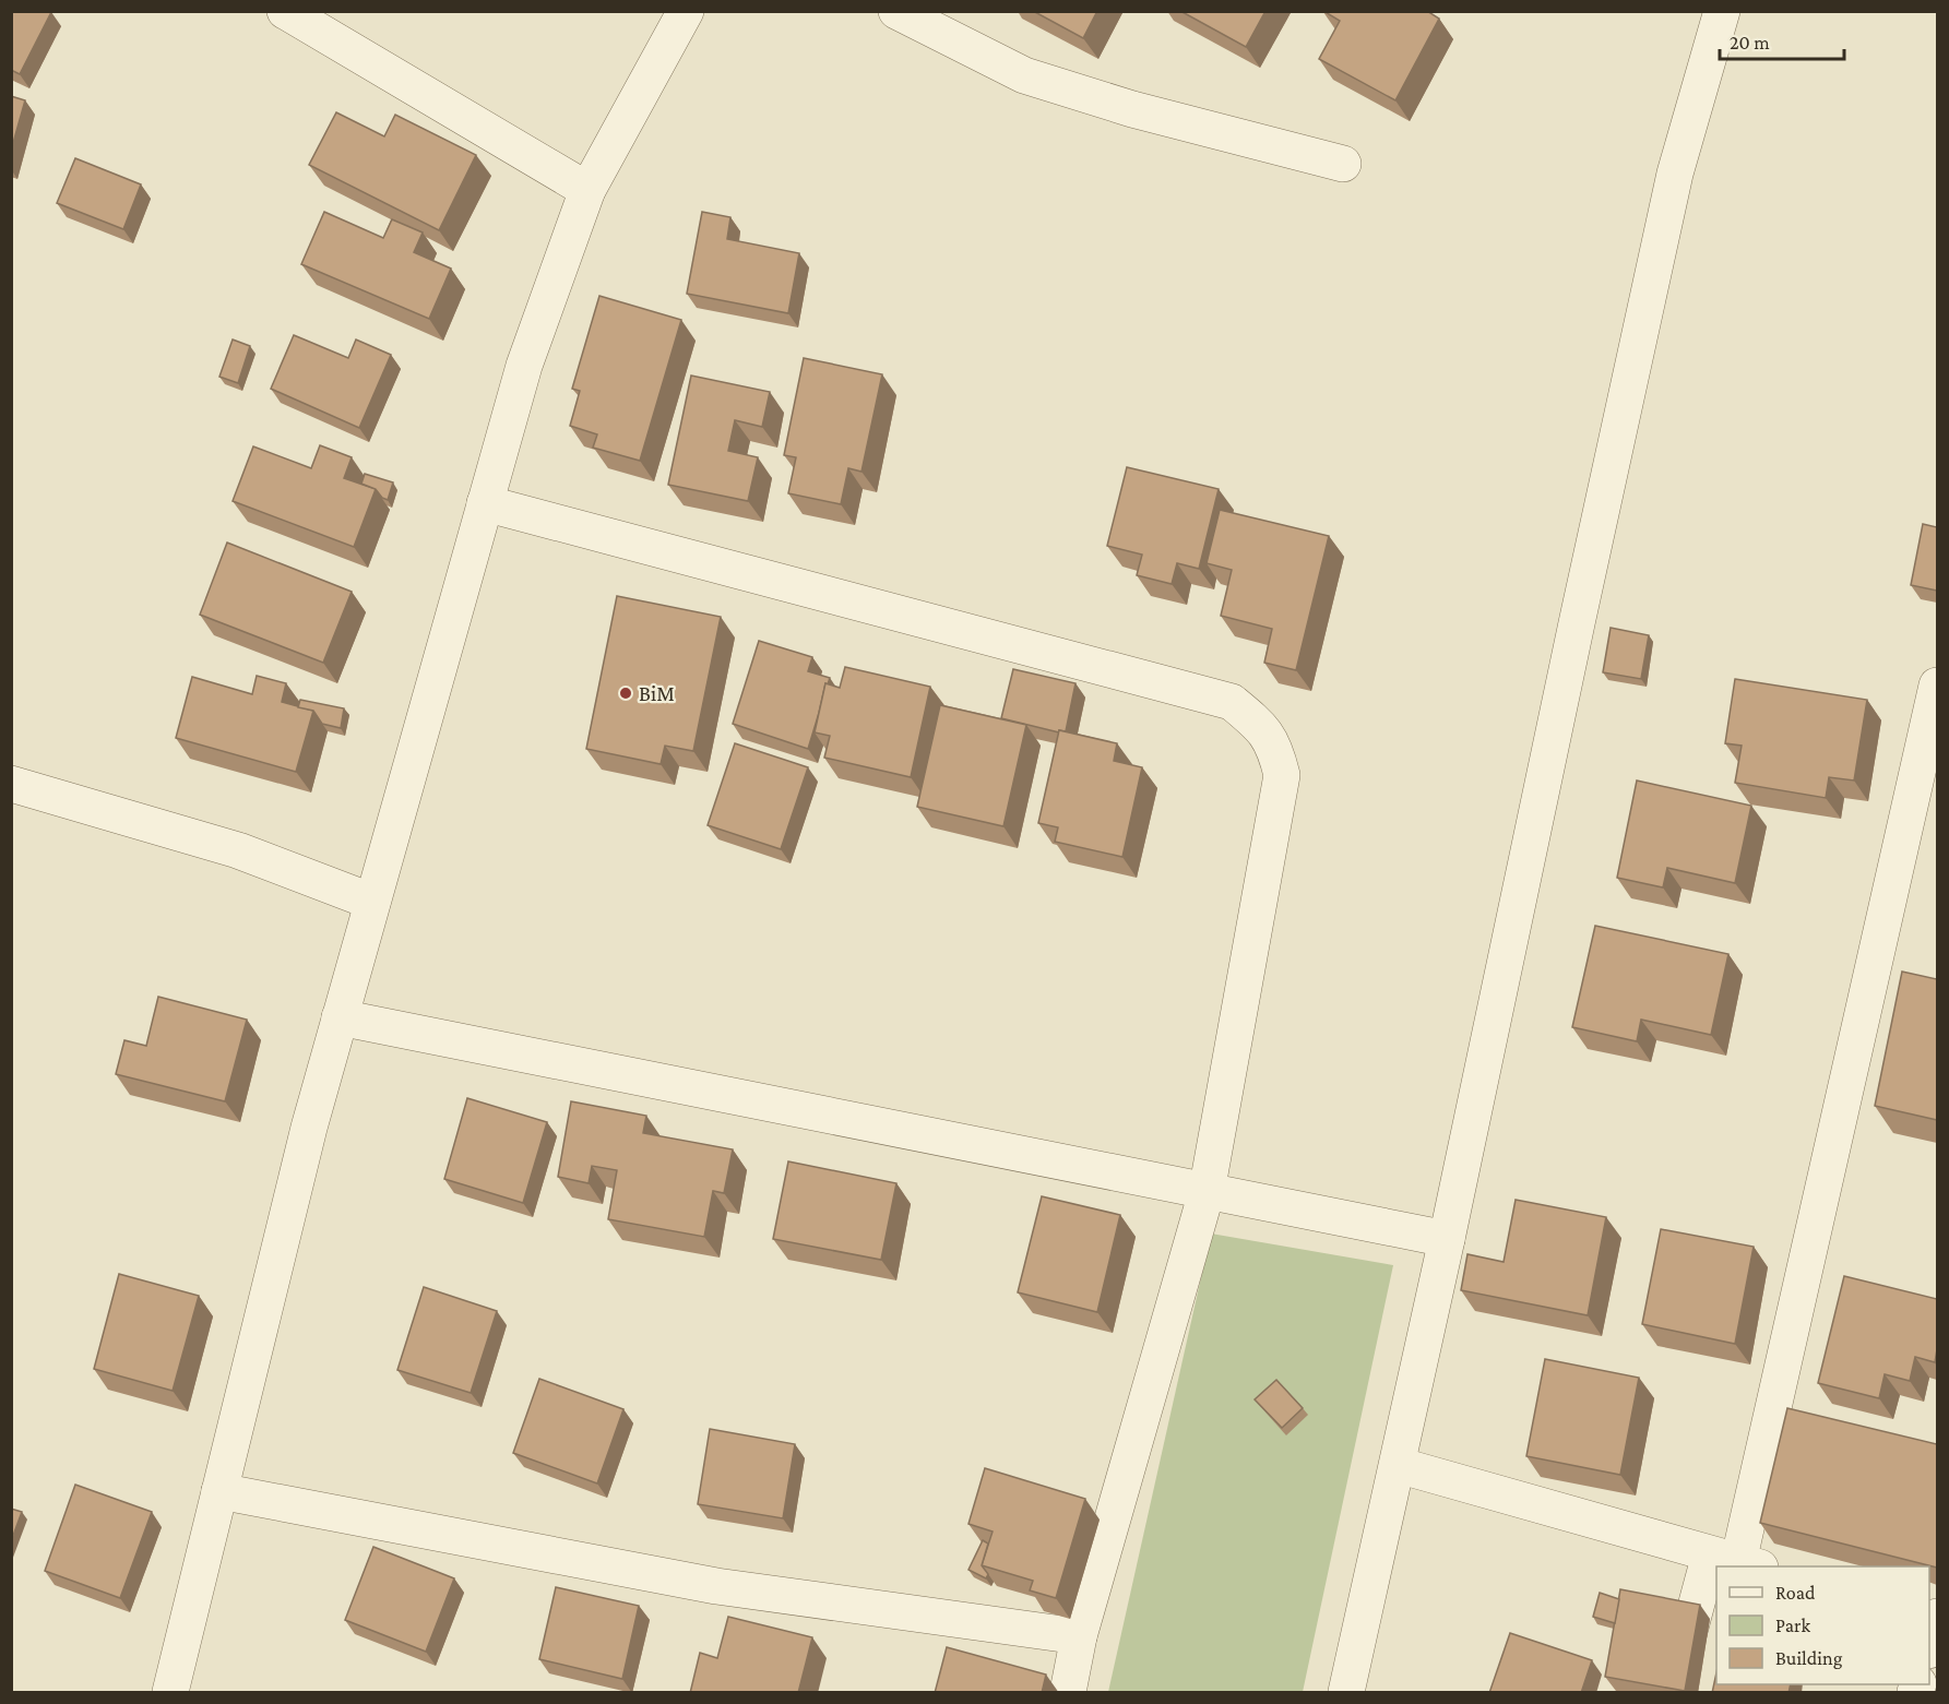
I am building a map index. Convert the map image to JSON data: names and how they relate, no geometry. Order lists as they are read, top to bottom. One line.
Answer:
{"places":["BiM"],"legend":["Road","Park","Building"],"scale_bar":"20 m"}
